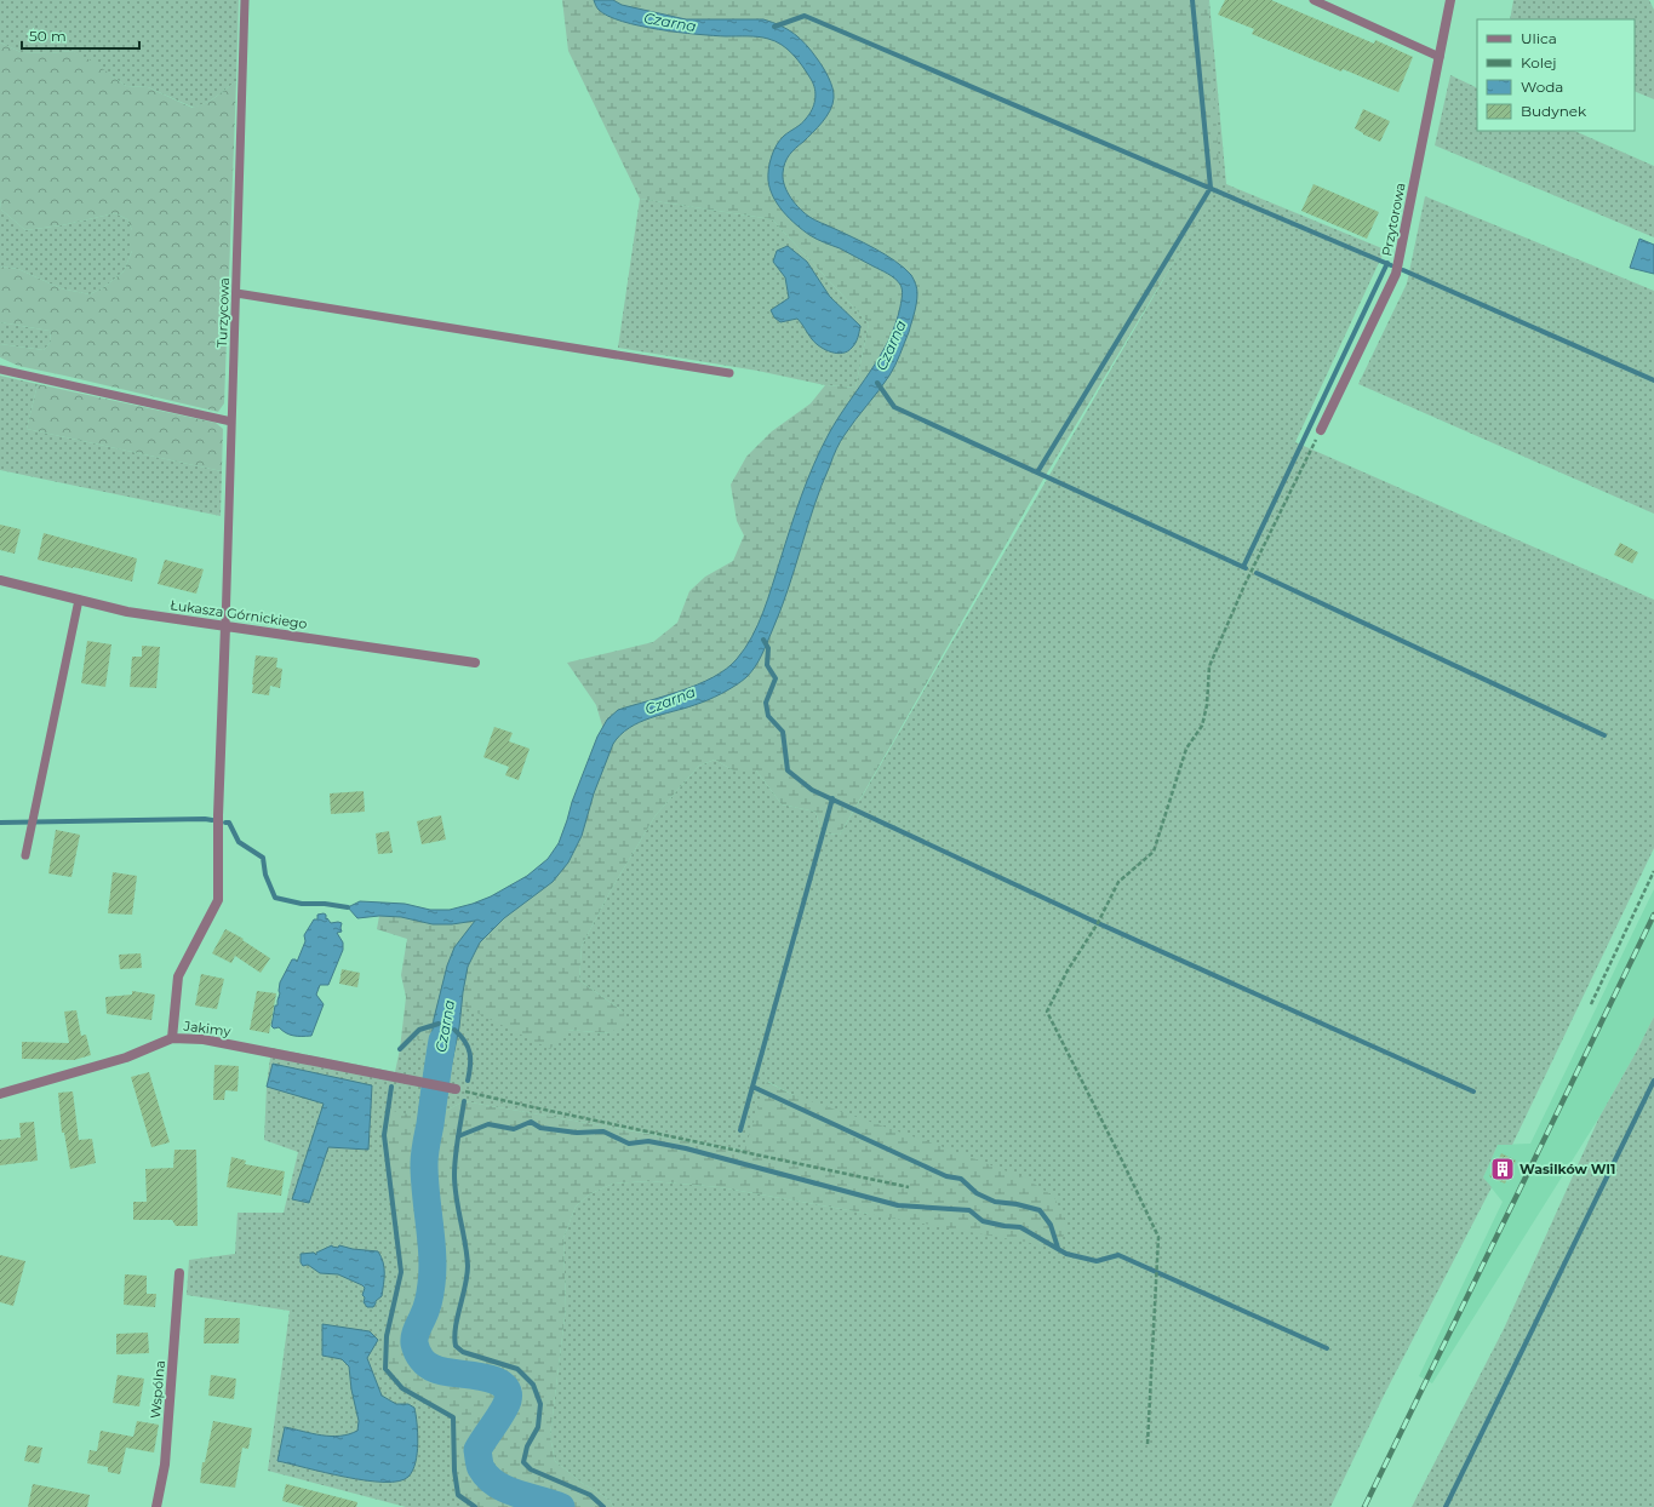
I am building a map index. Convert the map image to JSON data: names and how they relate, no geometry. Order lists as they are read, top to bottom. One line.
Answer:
{"streets":{"street":["Przytorowa","Łukasza Górnickiego","Jakimy","Wspólna"],"lane":["Turzycowa"]},"crossings":[["Turzycowa","Łukasza Górnickiego"]],"water":["Czarna"],"places":{"building":["Wasilków Wl1"]},"legend":["Ulica","Kolej","Woda","Budynek"],"scale_bar":"50 m"}
